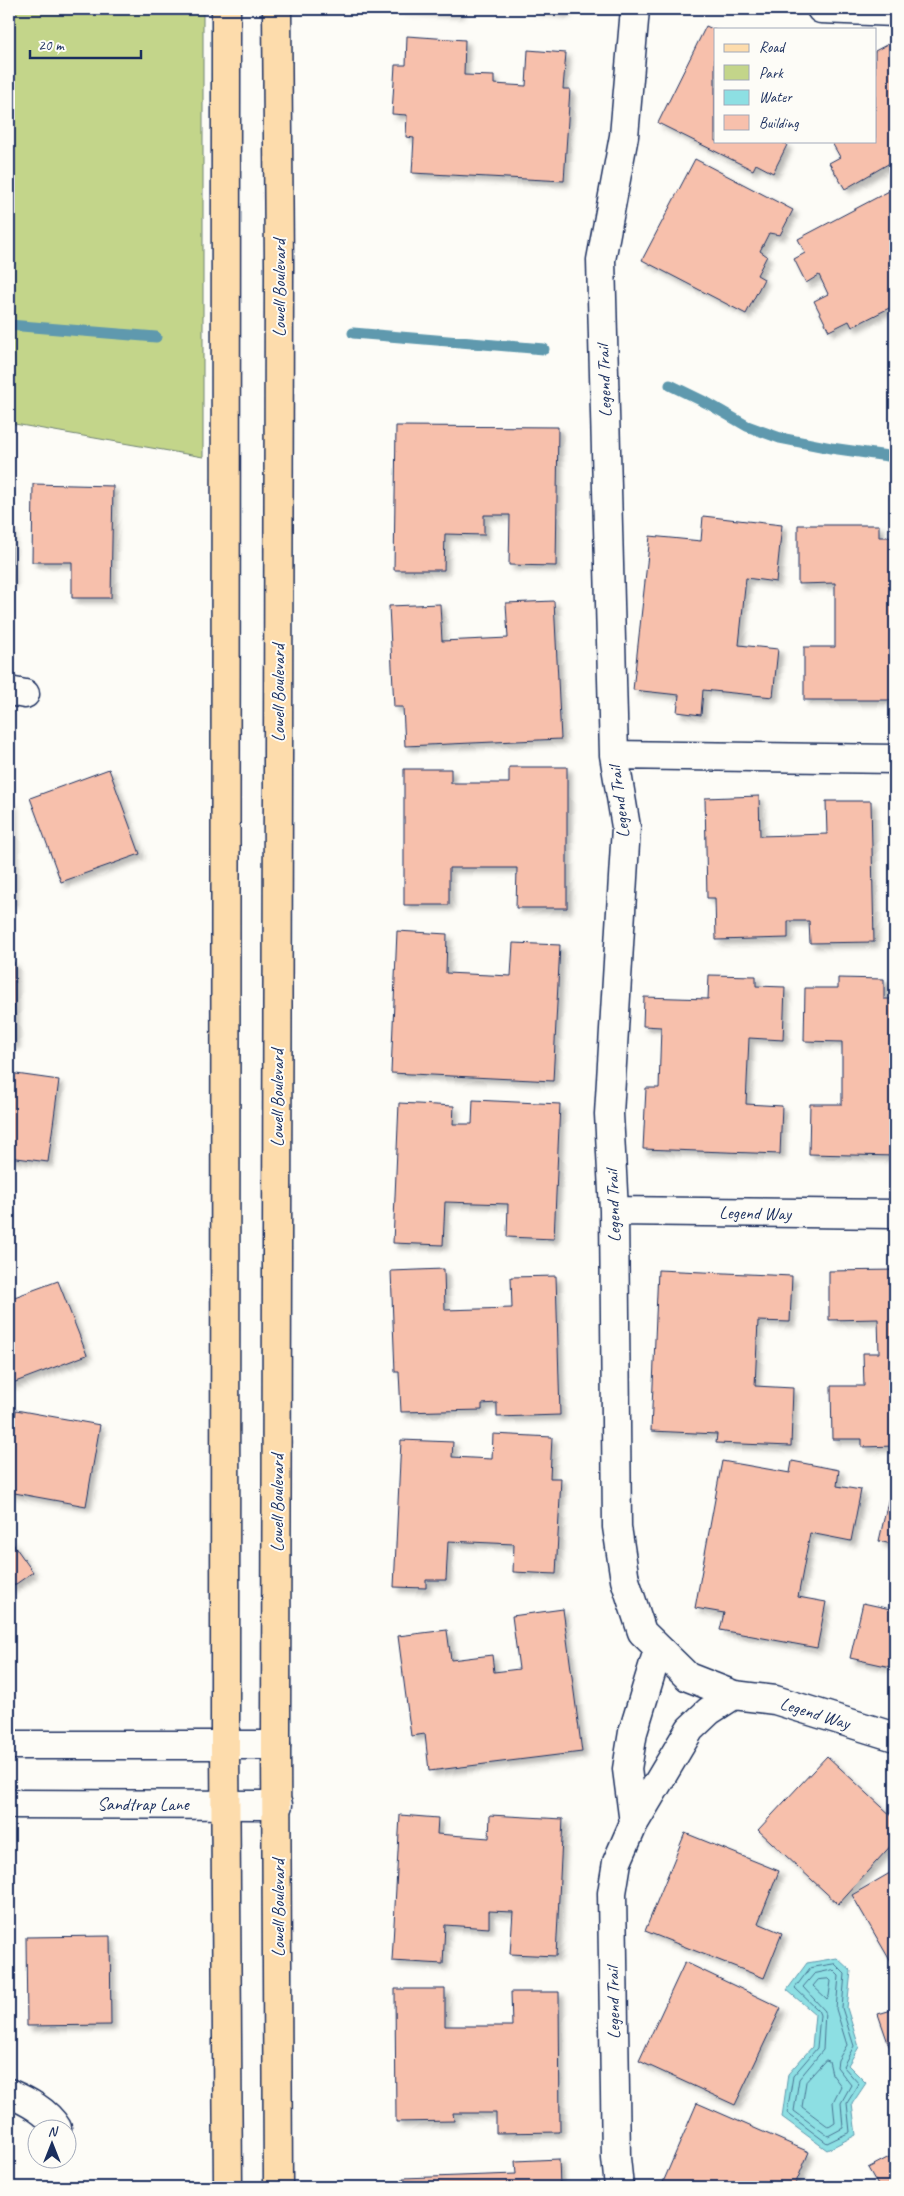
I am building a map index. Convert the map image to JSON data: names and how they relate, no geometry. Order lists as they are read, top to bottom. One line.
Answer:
{"streets":{"main road":["Lowell Boulevard"],"street":["Legend Trail","Legend Way","Sandtrap Lane"]},"crossings":[["Lowell Boulevard","Sandtrap Lane"],["Legend Trail","Legend Way"]],"legend":["Road","Park","Water","Building"],"scale_bar":"20 m","north":"top"}
